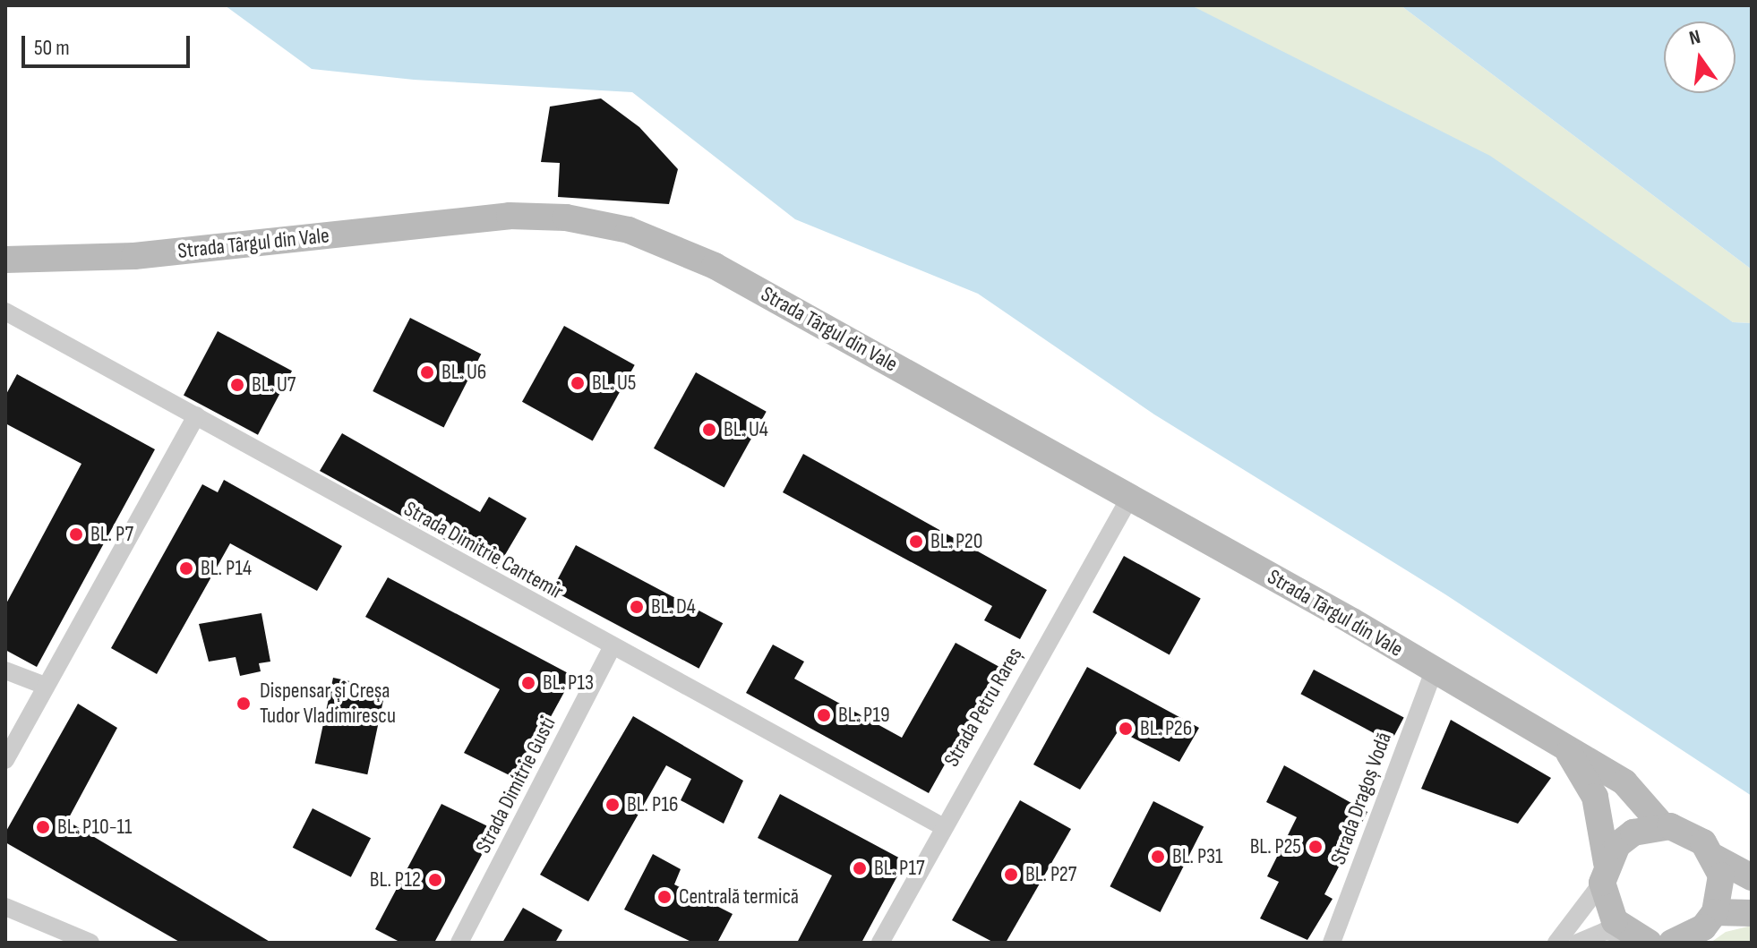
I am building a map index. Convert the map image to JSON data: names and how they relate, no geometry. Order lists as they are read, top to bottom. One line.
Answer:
{"streets":{"street":["Strada Târgul din Vale","Strada Dimitrie Cantemir","Strada Petru Rareș","Strada Dimitrie Gusti","Strada Dragoș Vodă"]},"crossings":[["Strada Târgul din Vale","Strada Petru Rareș"],["Strada Târgul din Vale","Strada Dragoș Vodă"],["Strada Dimitrie Cantemir","Strada Petru Rareș"],["Strada Dimitrie Cantemir","Strada Dimitrie Gusti"]],"places":["BL. U6","BL. U5","BL. U7","BL. U4","BL. P7","BL. P20","BL. P14","BL. D4","BL. P13","Dispensar și Creșa Tudor Vladimirescu","BL. P19","BL. P26","BL. P16","BL. P10-11","BL. P25","BL. P31","BL. P17","BL. P27","BL. P12","Centrală termică"],"scale_bar":"50 m","north":"top"}
